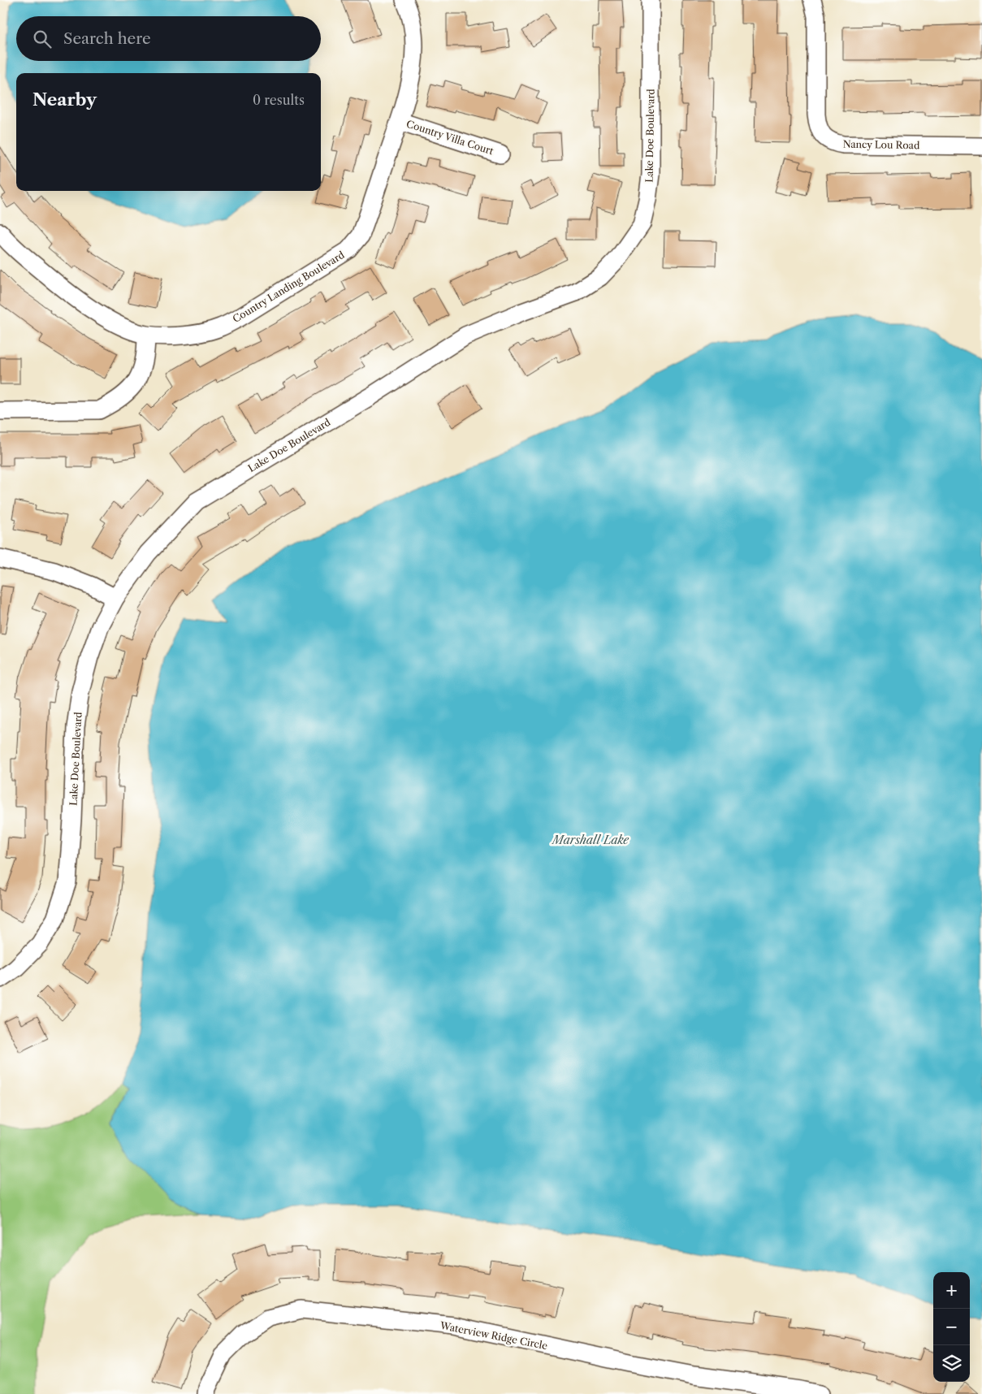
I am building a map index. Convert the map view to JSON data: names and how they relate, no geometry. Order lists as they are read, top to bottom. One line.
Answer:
{"streets":{"street":["Lake Doe Boulevard","Country Villa Court","Nancy Lou Road","Country Landing Boulevard","Waterview Ridge Circle"]},"crossings":[["Country Villa Court","Country Landing Boulevard"]],"water":["Marshall Lake"],"page":{"search":"Search here","heading":["Nearby","0 results"],"map_buttons":["+","−"]}}
